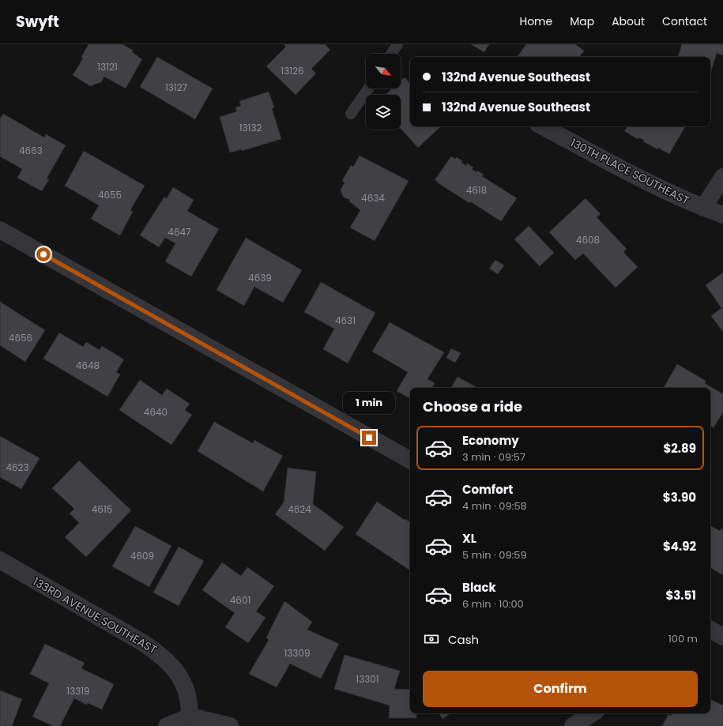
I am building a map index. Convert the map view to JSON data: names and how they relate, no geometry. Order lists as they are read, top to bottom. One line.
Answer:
{"streets":{"street":["130TH PLACE SOUTHEAST","133RD AVENUE SOUTHEAST"]},"house_numbers":["13121","13126","13127","13132","4663","4618","4655","4634","4647","4608","4639","4631","4656","4648","4640","4623","4615","4624","4609","4601","13309","13301","13319"],"north":"bottom right","page":{"header":"Swyft","nav":["Home","Map","About","Contact"],"banner":["132nd Avenue Southeast","132nd Avenue Southeast"],"heading":"Choose a ride","bubble":"1 min","list":[{"name":"Economy","note":"3 min · 09:57","value":"$2.89"},{"name":"Comfort","note":"4 min · 09:58","value":"$3.90"},{"name":"XL","note":"5 min · 09:59","value":"$4.92"},{"name":"Black","note":"6 min · 10:00","value":"$3.51"}],"pay":["Cash","100 m"],"buttons":"Confirm"}}
